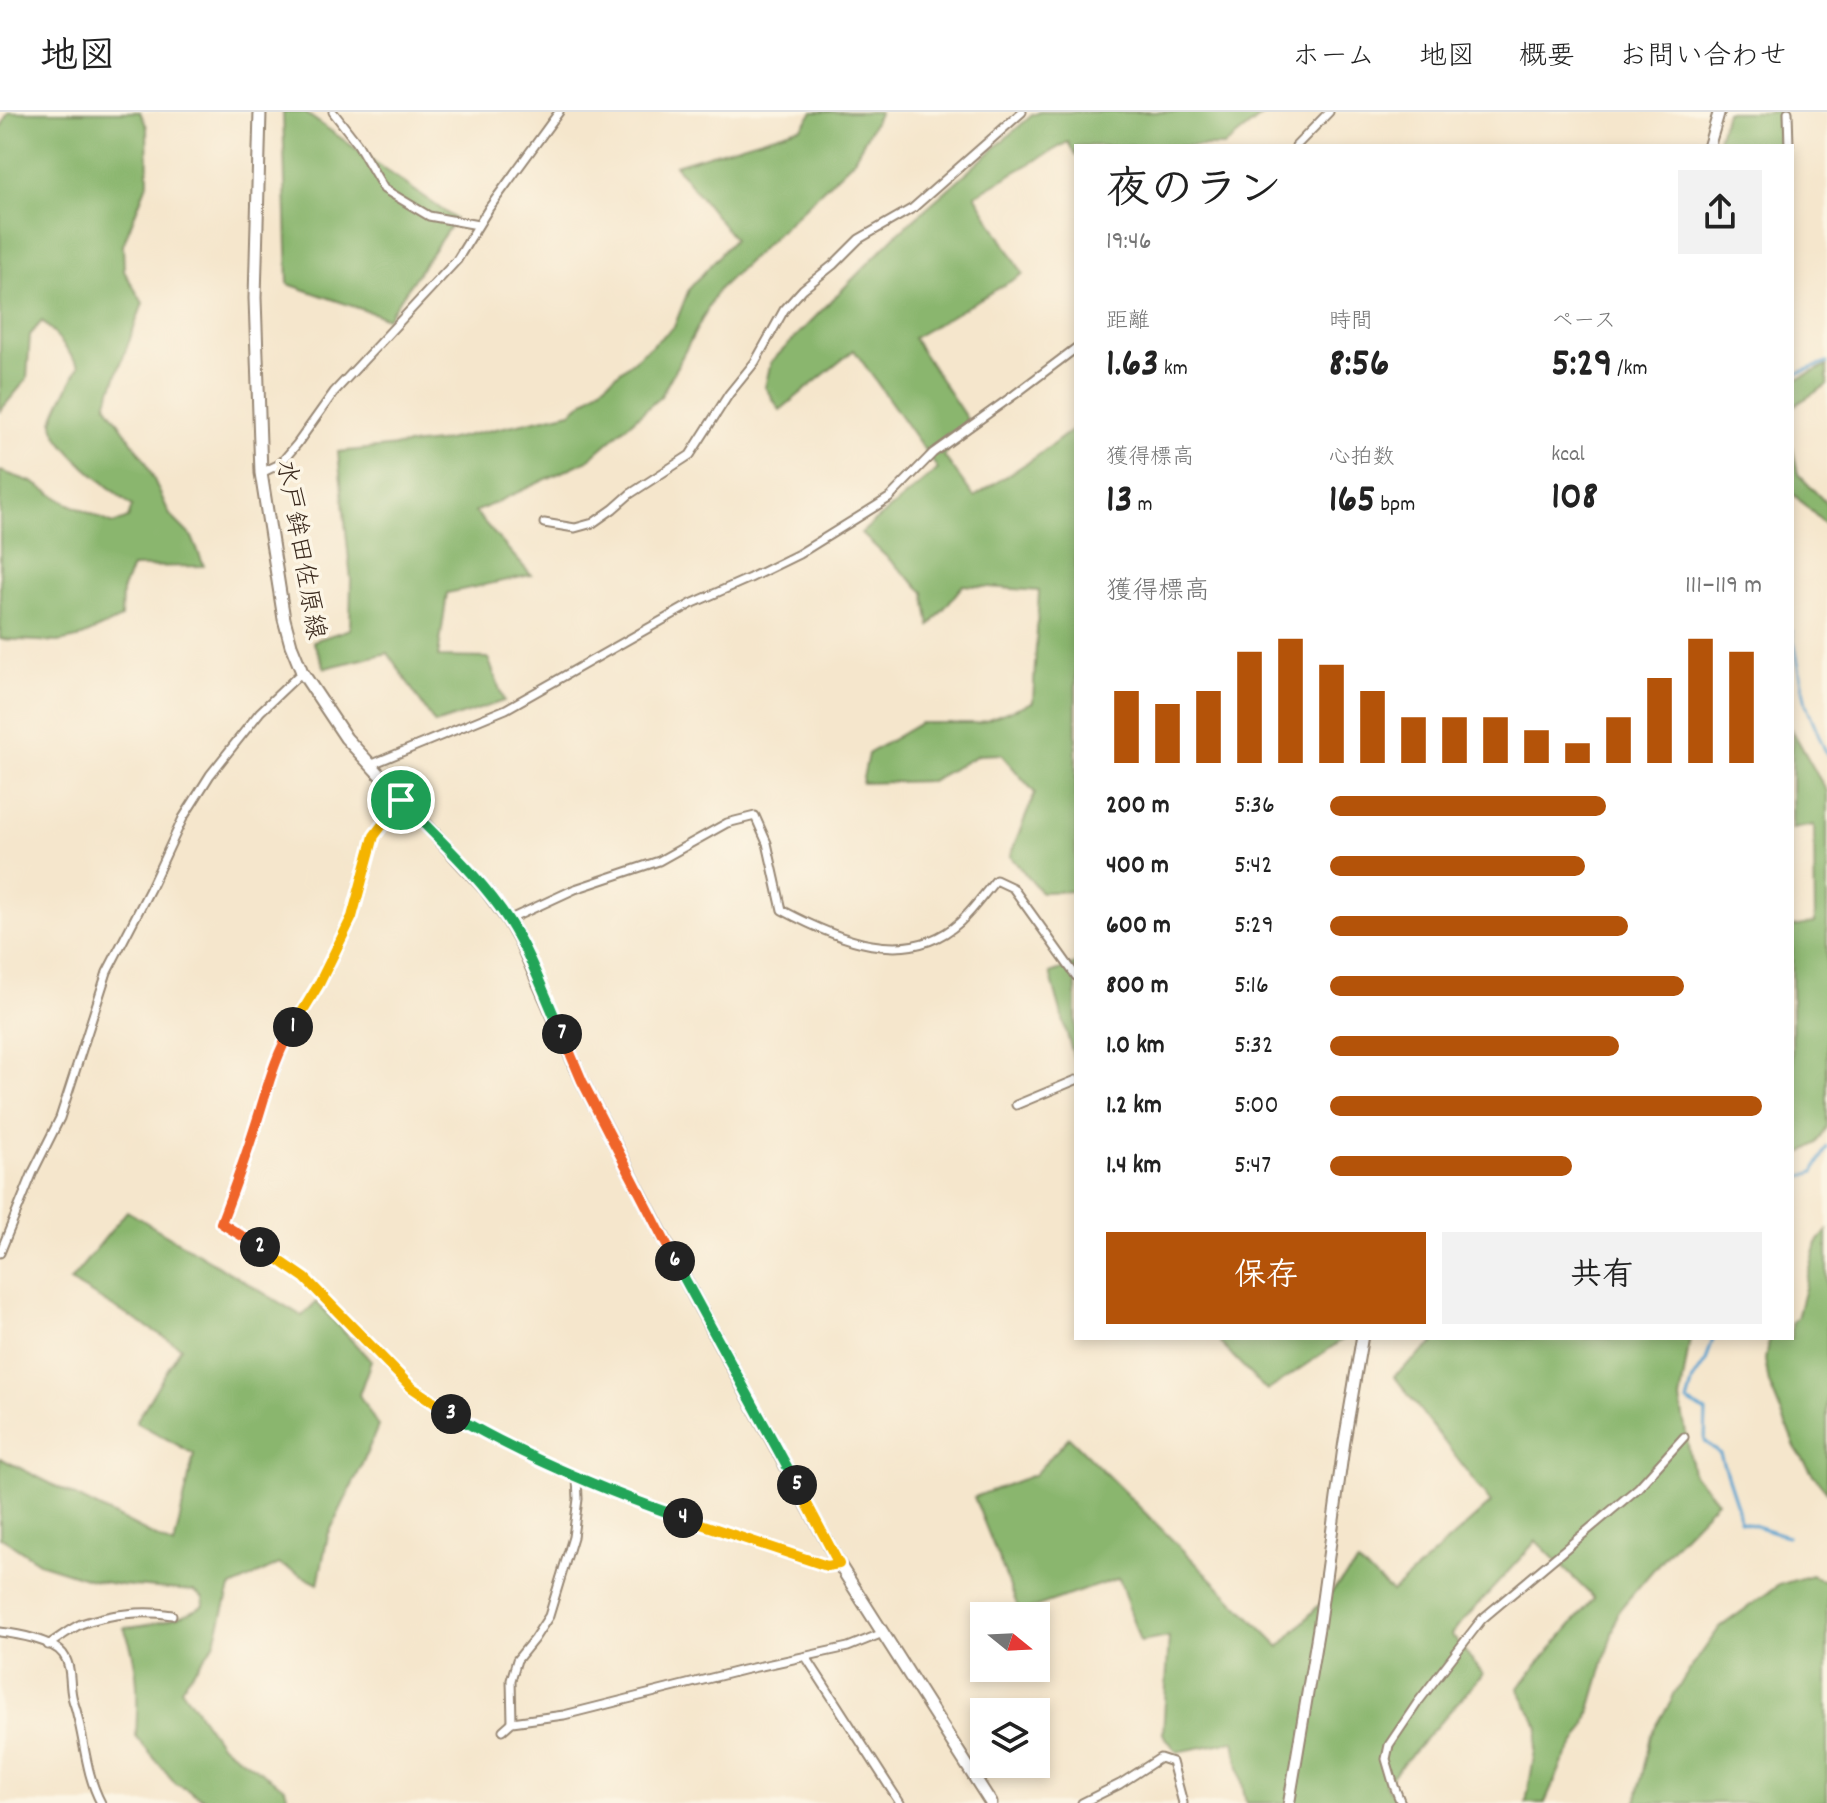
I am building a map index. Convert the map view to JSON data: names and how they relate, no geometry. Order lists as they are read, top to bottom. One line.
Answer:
{"streets":{"main road":["水戸鉾田佐原線"]},"north":"right","page":{"header":"地図","nav":["ホーム","地図","概要","お問い合わせ"],"heading":["夜のラン","19:46"],"stats":[["距離","1.63 km"],["時間","8:56"],["ペース","5:29 /km"],["獲得標高","13 m"],["心拍数","165 bpm"],["kcal","108"]],"chart":["獲得標高","111–119 m"],"list":[{"name":"200 m","note":"5:36"},{"name":"400 m","note":"5:42"},{"name":"600 m","note":"5:29"},{"name":"800 m","note":"5:16"},{"name":"1.0 km","note":"5:32"},{"name":"1.2 km","note":"5:00"},{"name":"1.4 km","note":"5:47"}],"pins":["1","7","2","6","3","5","4"],"buttons":["保存","共有"]}}
